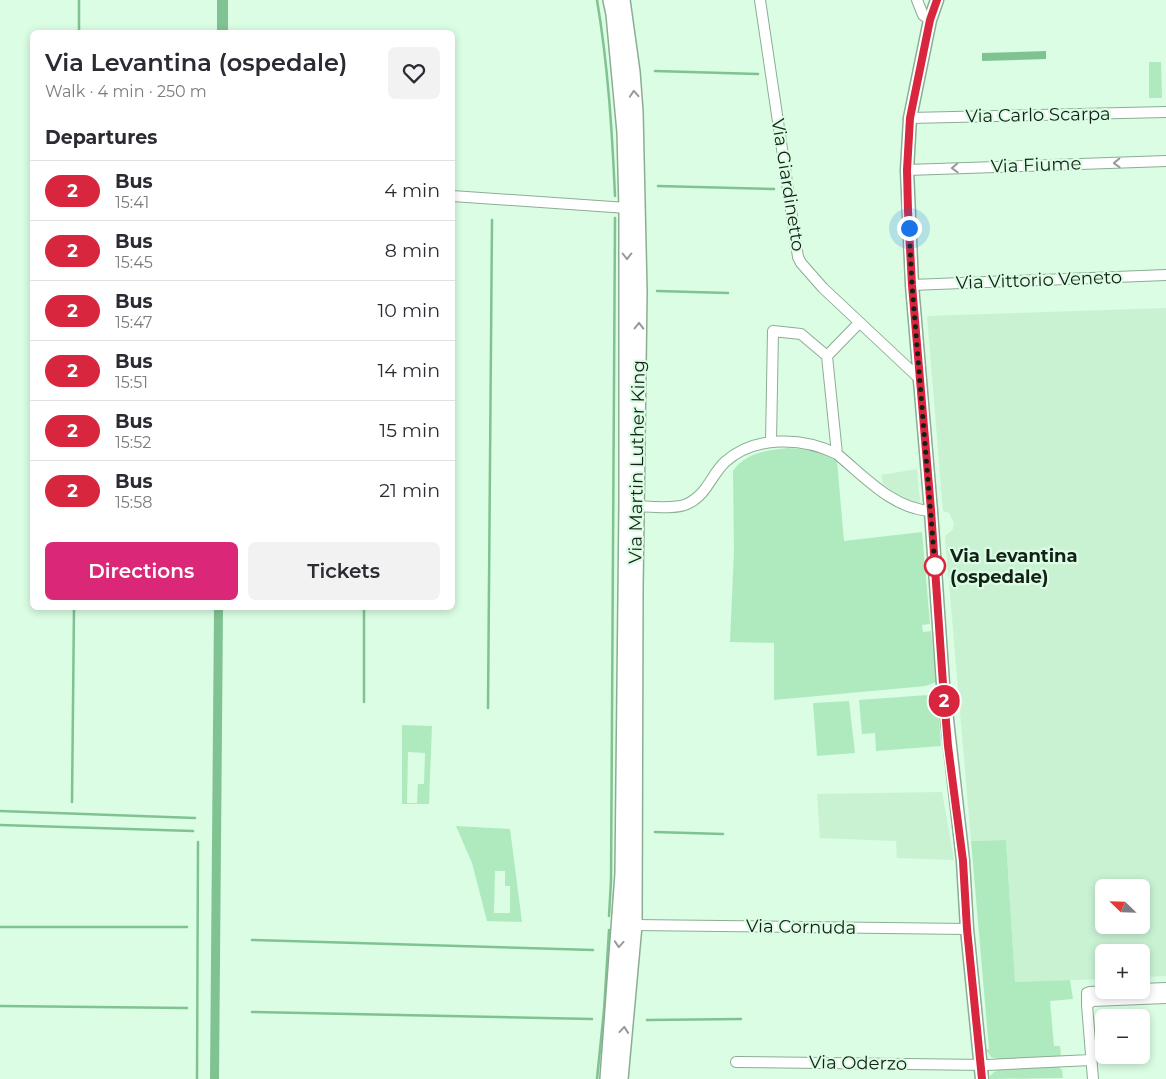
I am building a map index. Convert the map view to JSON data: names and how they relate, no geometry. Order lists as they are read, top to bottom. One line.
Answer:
{"streets":{"main road":["Via Martin Luther King"],"street":["Via Carlo Scarpa","Via Fiume","Via Giardinetto","Via Vittorio Veneto","Via Cornuda","Via Oderzo"]},"crossings":[["Via Martin Luther King","Via Cornuda"]],"one_way":["Via Fiume"],"places":["Via Levantina (ospedale)"],"lines":["bus line 2"],"north":"top left","page":{"on_map":"2","heading":[["Via Levantina (ospedale)","Walk · 4 min · 250 m"],"Departures"],"list":[{"mark":"2","name":"Bus","note":"15:41","value":"4 min"},{"mark":"2","name":"Bus","note":"15:45","value":"8 min"},{"mark":"2","name":"Bus","note":"15:47","value":"10 min"},{"mark":"2","name":"Bus","note":"15:51","value":"14 min"},{"mark":"2","name":"Bus","note":"15:52","value":"15 min"},{"mark":"2","name":"Bus","note":"15:58","value":"21 min"}],"buttons":["Directions","Tickets"],"map_buttons":["+","−"]}}
